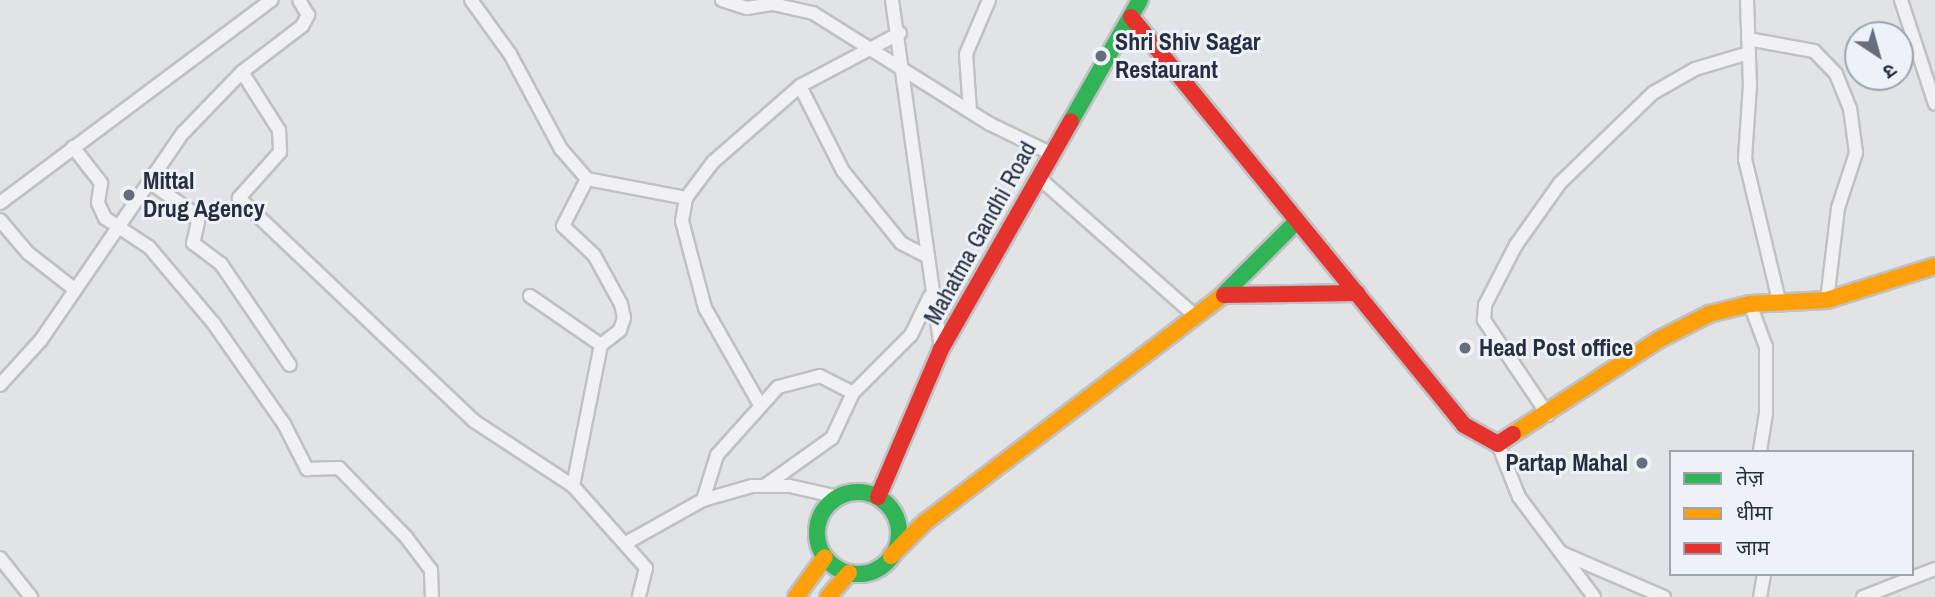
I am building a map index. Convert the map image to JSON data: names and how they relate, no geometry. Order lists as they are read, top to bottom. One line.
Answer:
{"streets":{"street":["Mahatma Gandhi Road"]},"places":["Shri Shiv Sagar Restaurant","Mittal Drug Agency","Head Post office","Partap Mahal"],"legend":["तेज़","धीमा","जाम"],"north":"bottom right"}
